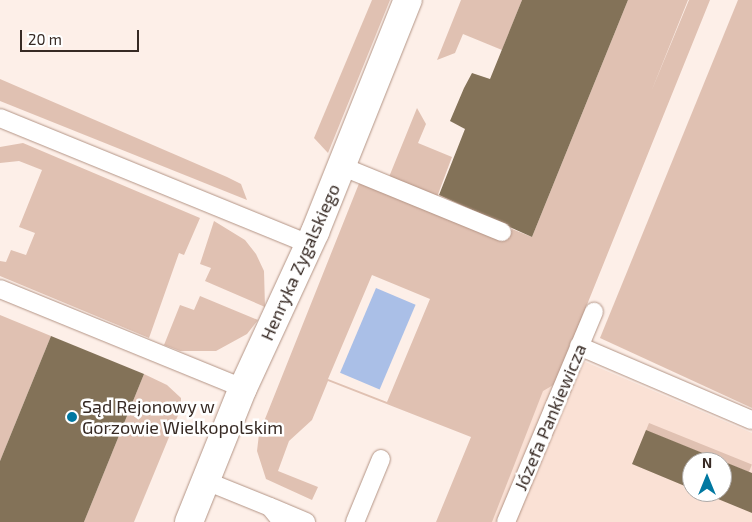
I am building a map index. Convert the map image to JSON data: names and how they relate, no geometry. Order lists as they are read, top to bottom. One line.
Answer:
{"streets":{"street":["Henryka Zygalskiego"],"lane":["Józefa Pankiewicza"]},"places":["Sąd Rejonowy w Gorzowie Wielkopolskim"],"scale_bar":"20 m","north":"top"}
